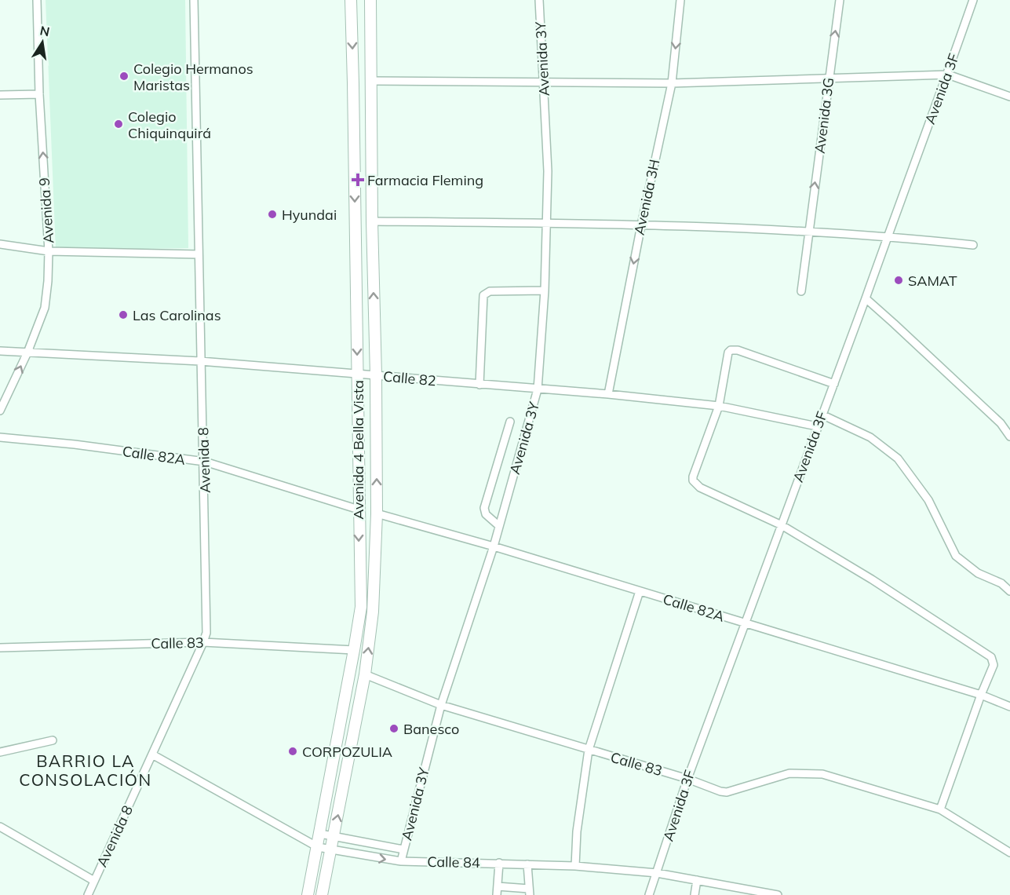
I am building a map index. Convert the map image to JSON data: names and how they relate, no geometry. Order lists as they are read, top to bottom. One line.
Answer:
{"streets":{"street":["Avenida 3Y","Avenida 3F","Avenida 3G","Avenida 3H","Avenida 9","Calle 82","Avenida 4 Bella Vista","Calle 82A","Avenida 8","Calle 83","Calle 84"]},"crossings":[["Avenida 3Y","Calle 82"],["Avenida 3Y","Calle 82A"],["Avenida 3Y","Calle 83"],["Avenida 3Y","Calle 84"],["Avenida 3F","Calle 82"],["Avenida 3F","Calle 82A"],["Avenida 3F","Calle 83"],["Avenida 3F","Calle 84"],["Avenida 3H","Calle 82"],["Avenida 9","Calle 82"],["Calle 82","Avenida 4 Bella Vista"],["Calle 82","Avenida 8"],["Avenida 4 Bella Vista","Calle 82A"],["Avenida 4 Bella Vista","Calle 83"],["Avenida 4 Bella Vista","Calle 84"],["Calle 82A","Avenida 8"],["Avenida 8","Calle 83"],["Avenida 8","Calle 84"]],"one_way":["Avenida 3G","Avenida 3H","Avenida 9"],"districts":["BARRIO LA CONSOLACIÓN"],"places":{"other":["Colegio Hermanos Maristas","Colegio Chiquinquirá","Hyundai","SAMAT","Las Carolinas","Banesco","CORPOZULIA"],"health":["Farmacia Fleming"]},"north":"top"}
